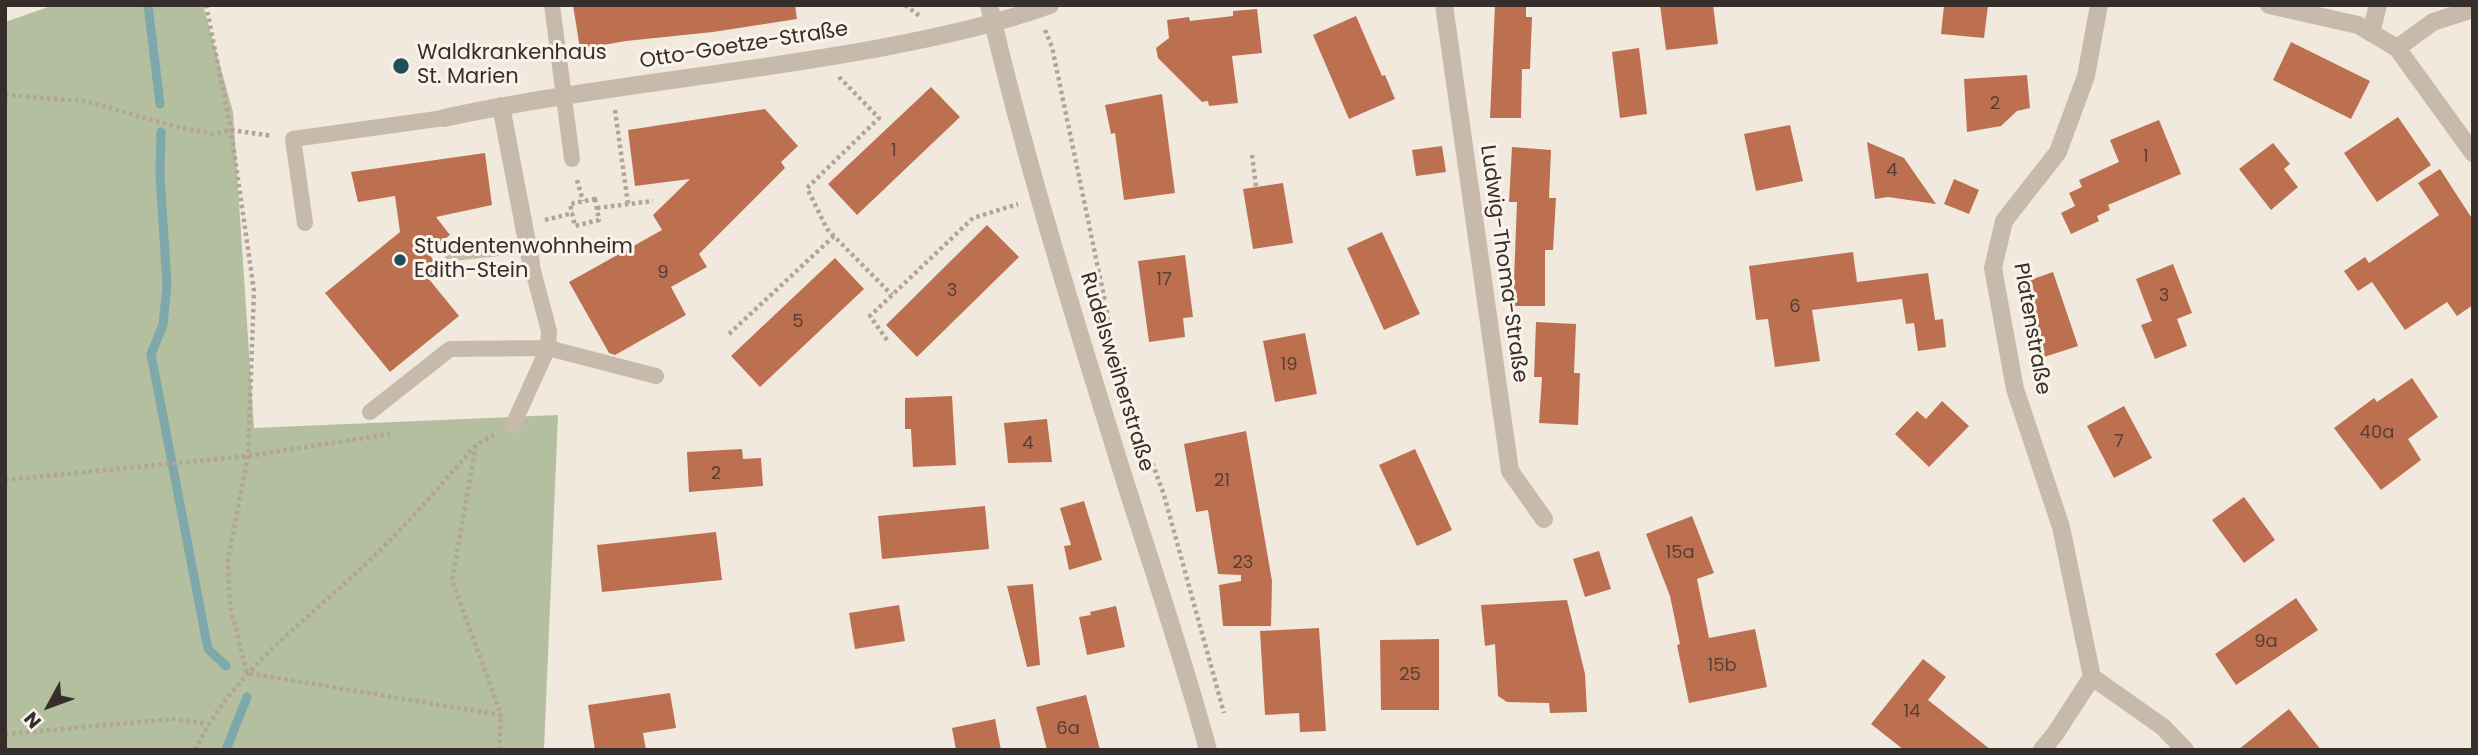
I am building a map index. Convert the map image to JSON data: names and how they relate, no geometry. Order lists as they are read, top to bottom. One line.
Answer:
{"streets":{"street":["Otto-Goetze-Straße","Ludwig-Thoma-Straße","Platenstraße","Rudelsweiherstraße"]},"crossings":[["Otto-Goetze-Straße","Rudelsweiherstraße"]],"places":["Waldkrankenhaus St. Marien","Studentenwohnheim Edith-Stein"],"house_numbers":["2","1","1","4","9","17","3","3","6","5","19","40a","7","4","2","21","15a","23","9a","15b","25","14","6a"],"north":"bottom left"}
